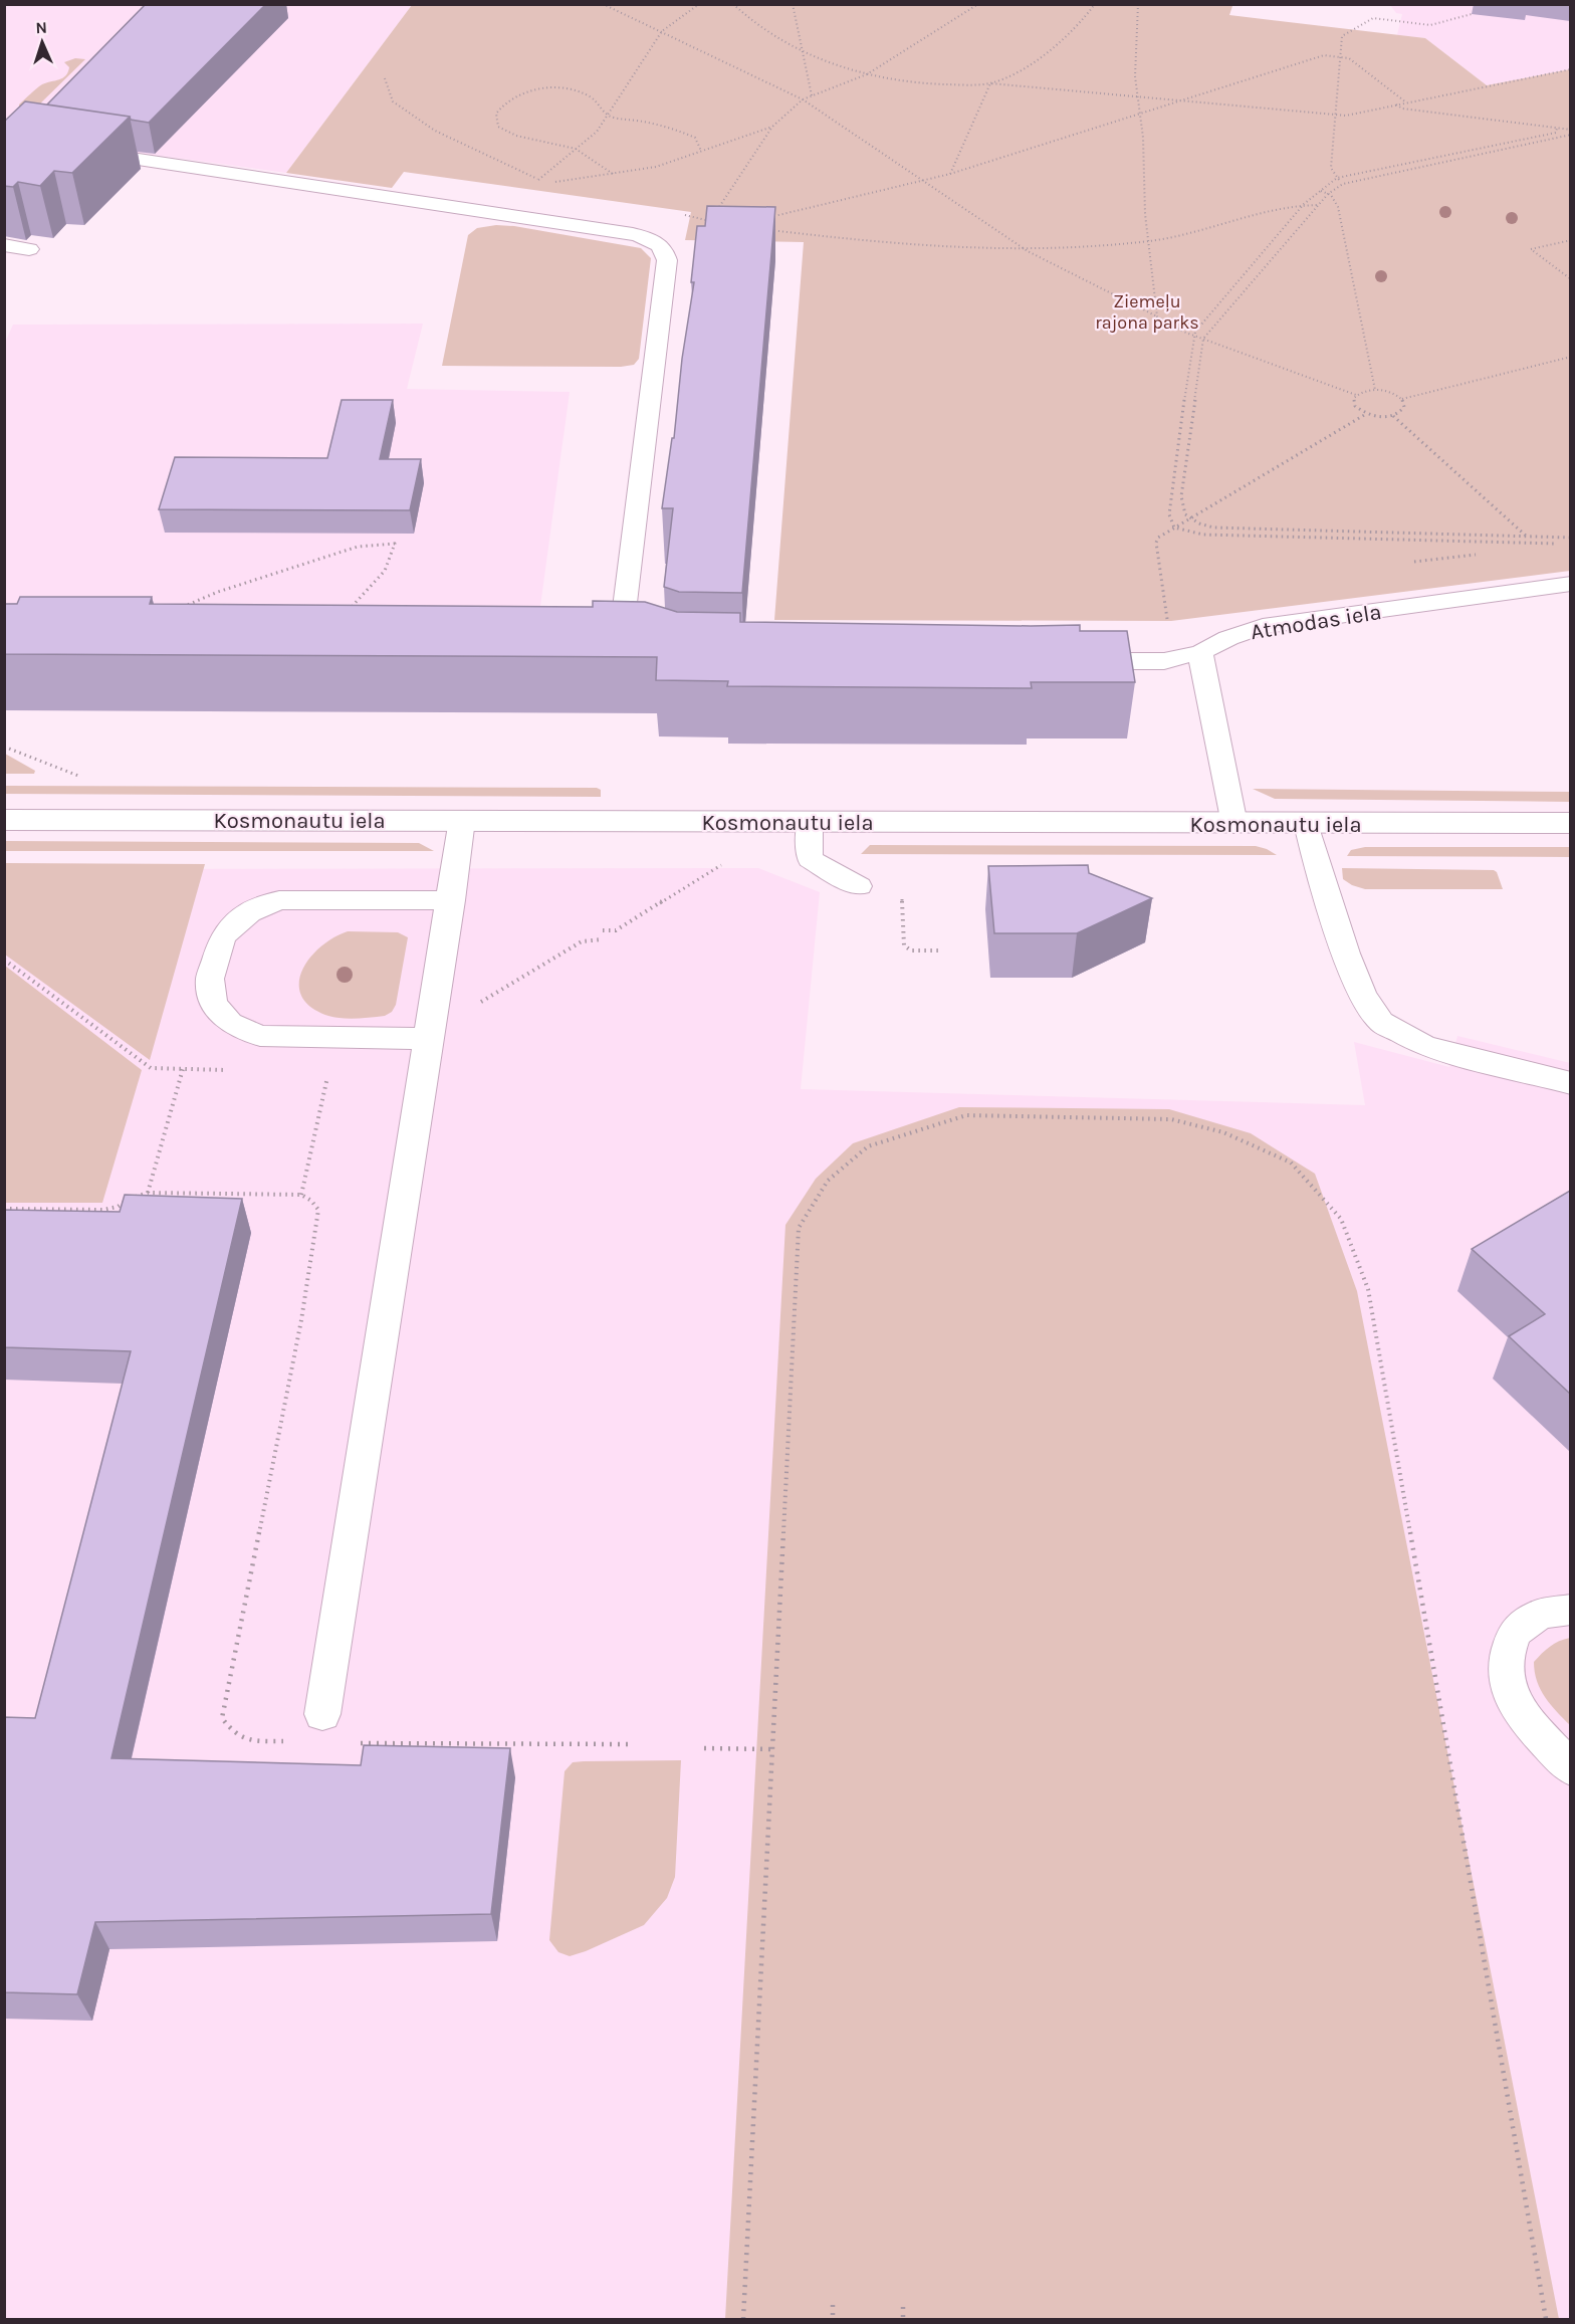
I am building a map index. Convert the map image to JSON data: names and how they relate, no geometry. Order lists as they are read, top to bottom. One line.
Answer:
{"streets":{"street":["Kosmonautu iela"],"lane":["Atmodas iela"]},"parks":["Ziemeļu rajona parks"],"north":"top"}
